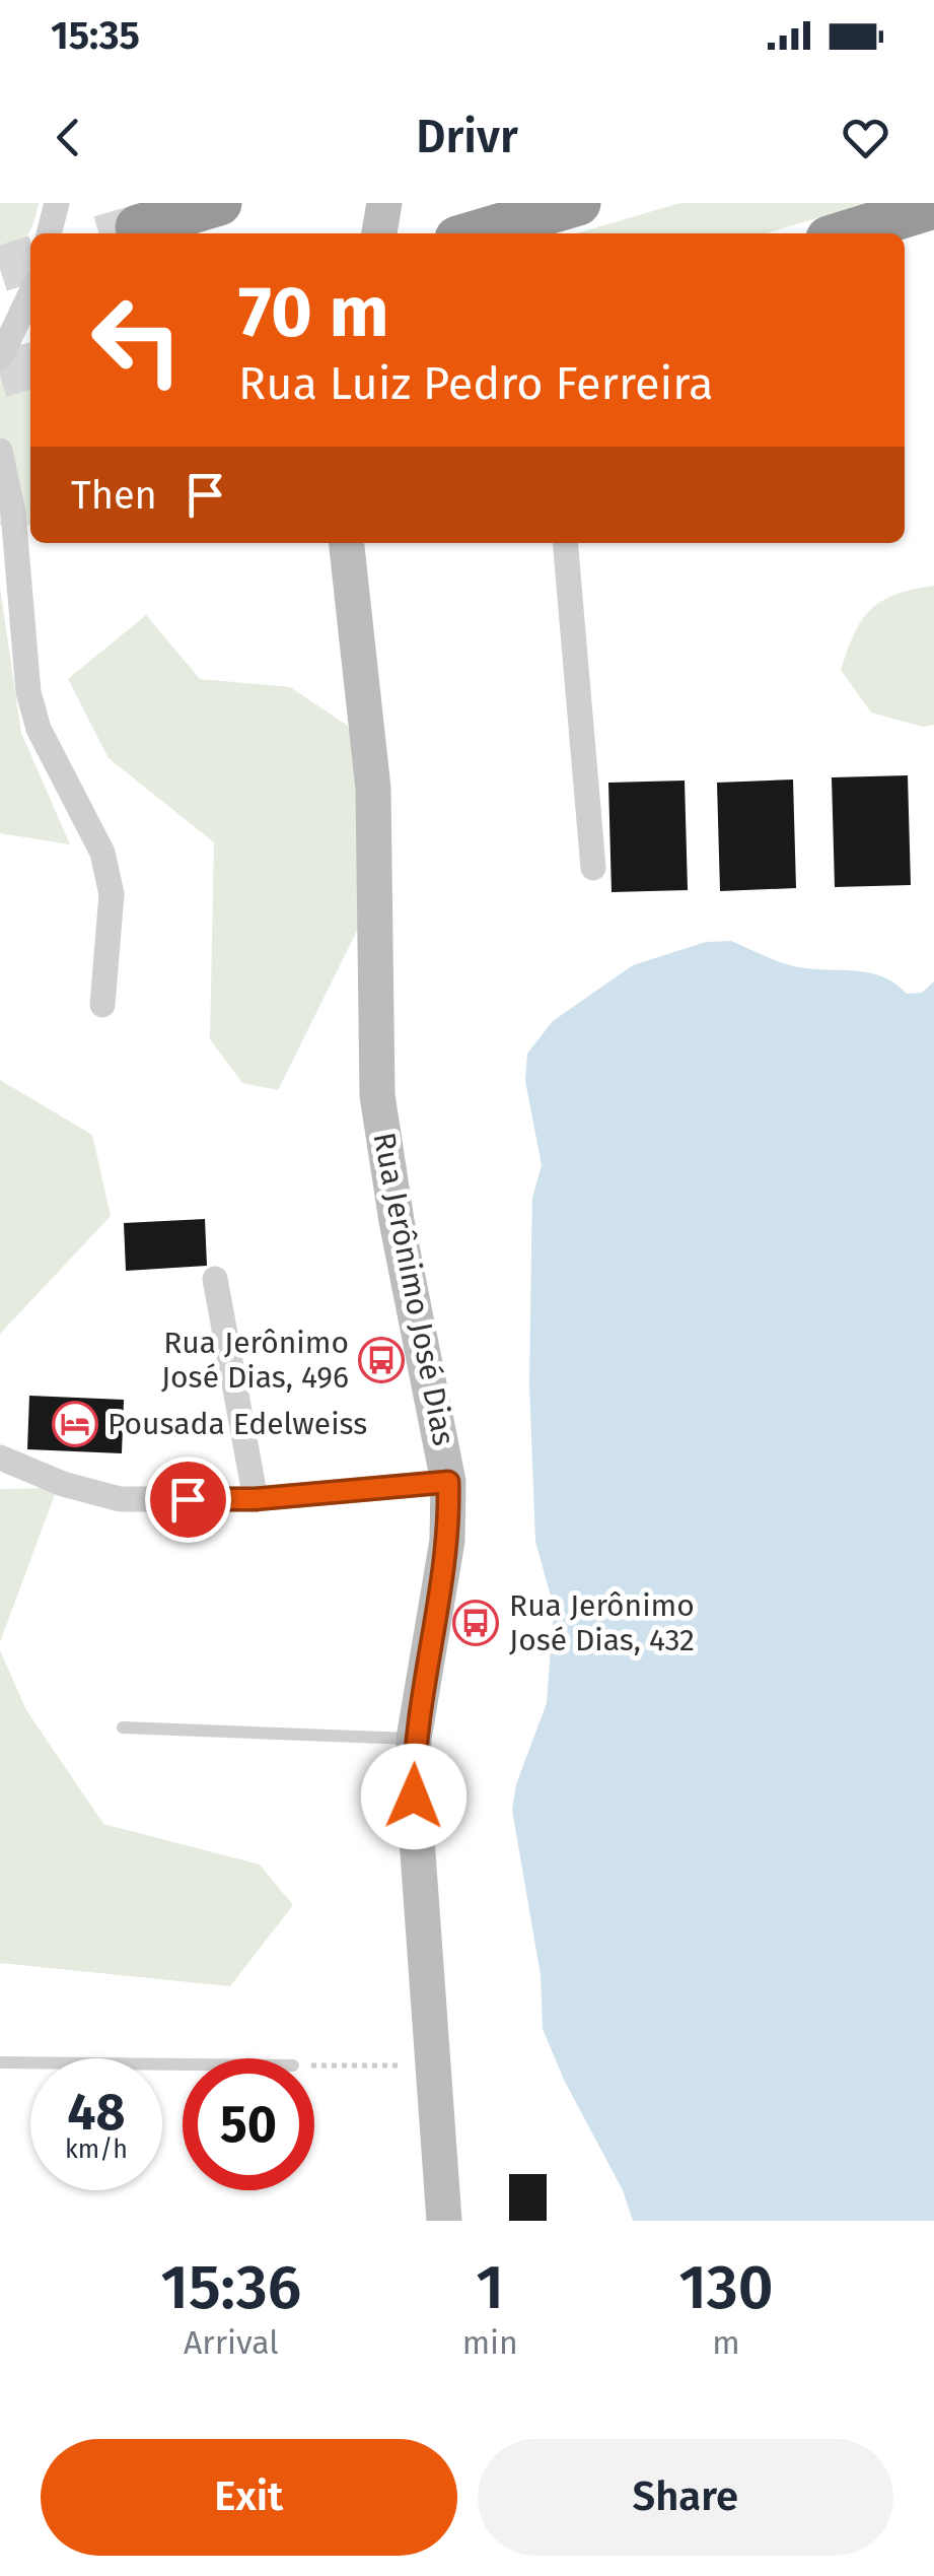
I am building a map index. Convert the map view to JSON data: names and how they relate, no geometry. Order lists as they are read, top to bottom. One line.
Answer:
{"streets":{"main road":["Rua Jerônimo José Dias"]},"places":{"bus stop":["Rua Jerônimo José Dias, 496","Rua Jerônimo José Dias, 432"],"hotel":["Pousada Edelweiss"]},"page":{"status":"15:35","header":"Drivr","turn":["70 m","Rua Luiz Pedro Ferreira"],"then":"Then","speed":"48 km/h","limit":"50","eta":["15:36","Arrival","1","min","130","m"],"buttons":["Exit","Share"]}}
